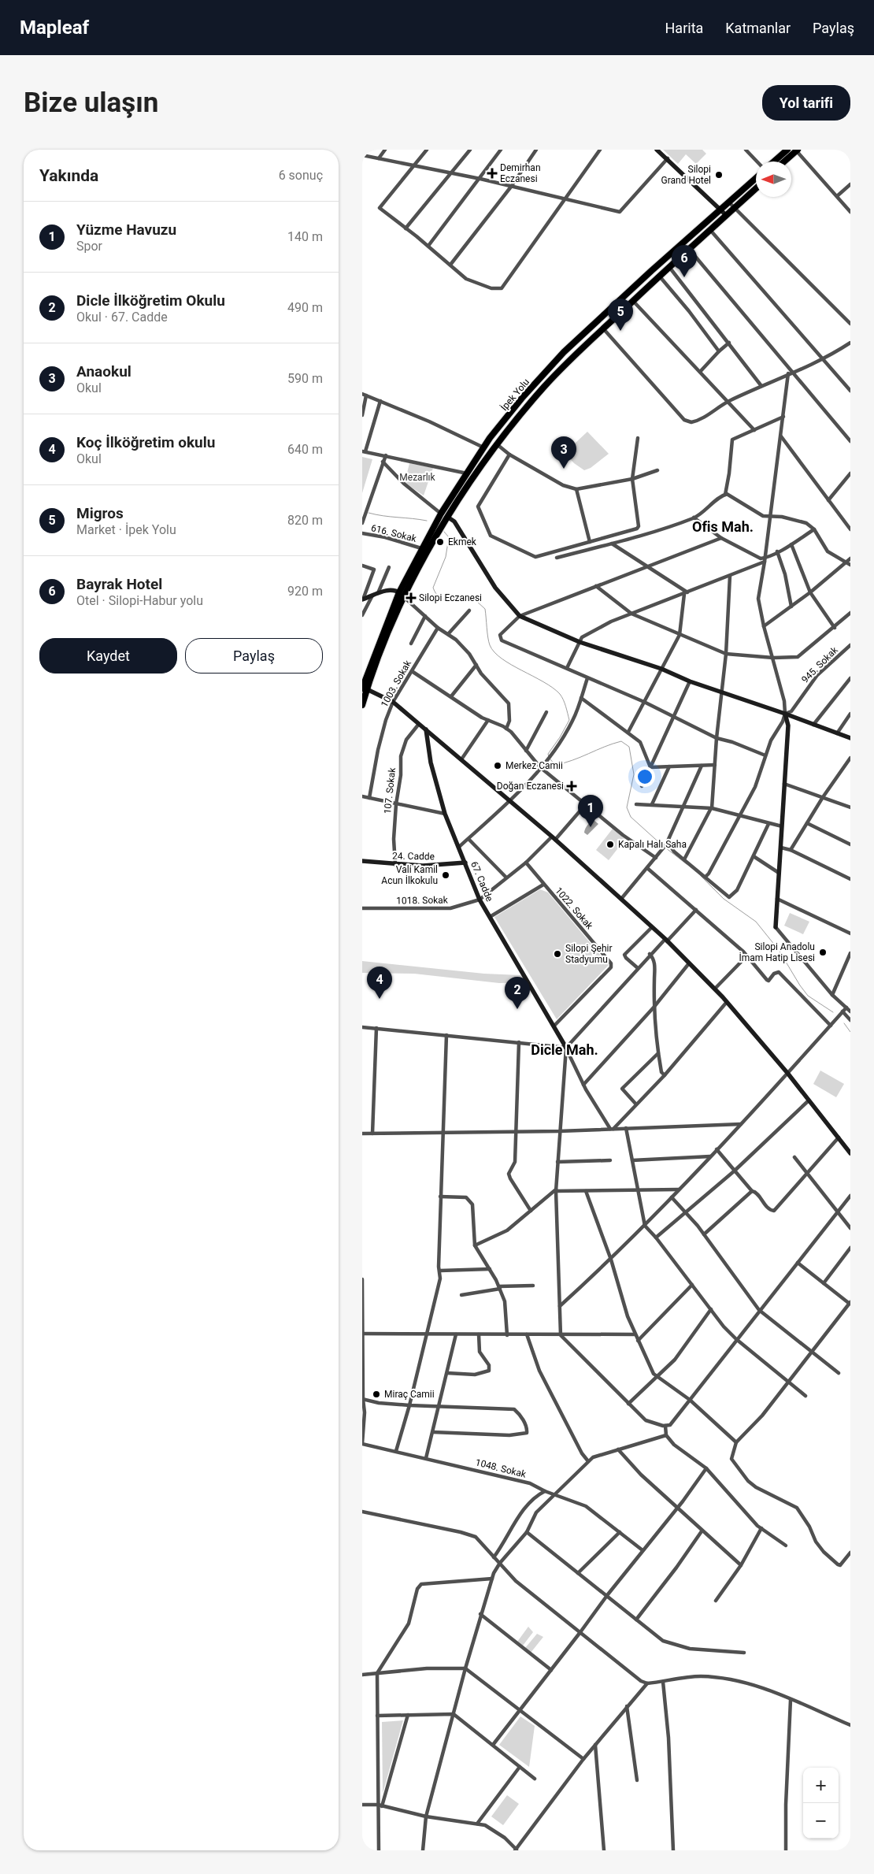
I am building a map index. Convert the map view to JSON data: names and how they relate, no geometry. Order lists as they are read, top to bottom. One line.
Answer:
{"streets":{"highway":["İpek Yolu"],"street":["616. Sokak","945. Sokak","1003. Sokak","107. Sokak","24. Cadde","67. Cadde","1018. Sokak","1022. Sokak","1048. Sokak"]},"crossings":[["İpek Yolu","616. Sokak"],["107. Sokak","24. Cadde"],["24. Cadde","67. Cadde"],["67. Cadde","1018. Sokak"],["67. Cadde","1022. Sokak"],["1018. Sokak","1022. Sokak"]],"districts":["Ofis Mah.","Dicle Mah."],"parks":["Mezarlık"],"places":{"health":["Demirhan Eczanesi","Silopi Eczanesi","Doğan Eczanesi"],"other":["Silopi Grand Hotel","Ekmek","Merkez Camii","Kapalı Halı Saha","Vali Kamil Acun İlkokulu","Silopi Anadolu İmam Hatip Lisesi","Silopi Şehir Stadyumu","Miraç Camii"]},"north":"left","page":{"header":"Mapleaf","nav":["Harita","Katmanlar","Paylaş"],"buttons":["Yol tarifi",["Kaydet","Paylaş"]],"title":"Bize ulaşın","heading":["Yakında","6 sonuç"],"list":[{"mark":"1","name":"Yüzme Havuzu","note":"Spor","value":"140 m"},{"mark":"2","name":"Dicle İlköğretim Okulu","note":"Okul · 67. Cadde","value":"490 m"},{"mark":"3","name":"Anaokul","note":"Okul","value":"590 m"},{"mark":"4","name":"Koç İlköğretim okulu","note":"Okul","value":"640 m"},{"mark":"5","name":"Migros","note":"Market · İpek Yolu","value":"820 m"},{"mark":"6","name":"Bayrak Hotel","note":"Otel · Silopi-Habur yolu","value":"920 m"}],"pins":["6","5","3","1","4","2"],"map_buttons":["+","−"]}}
